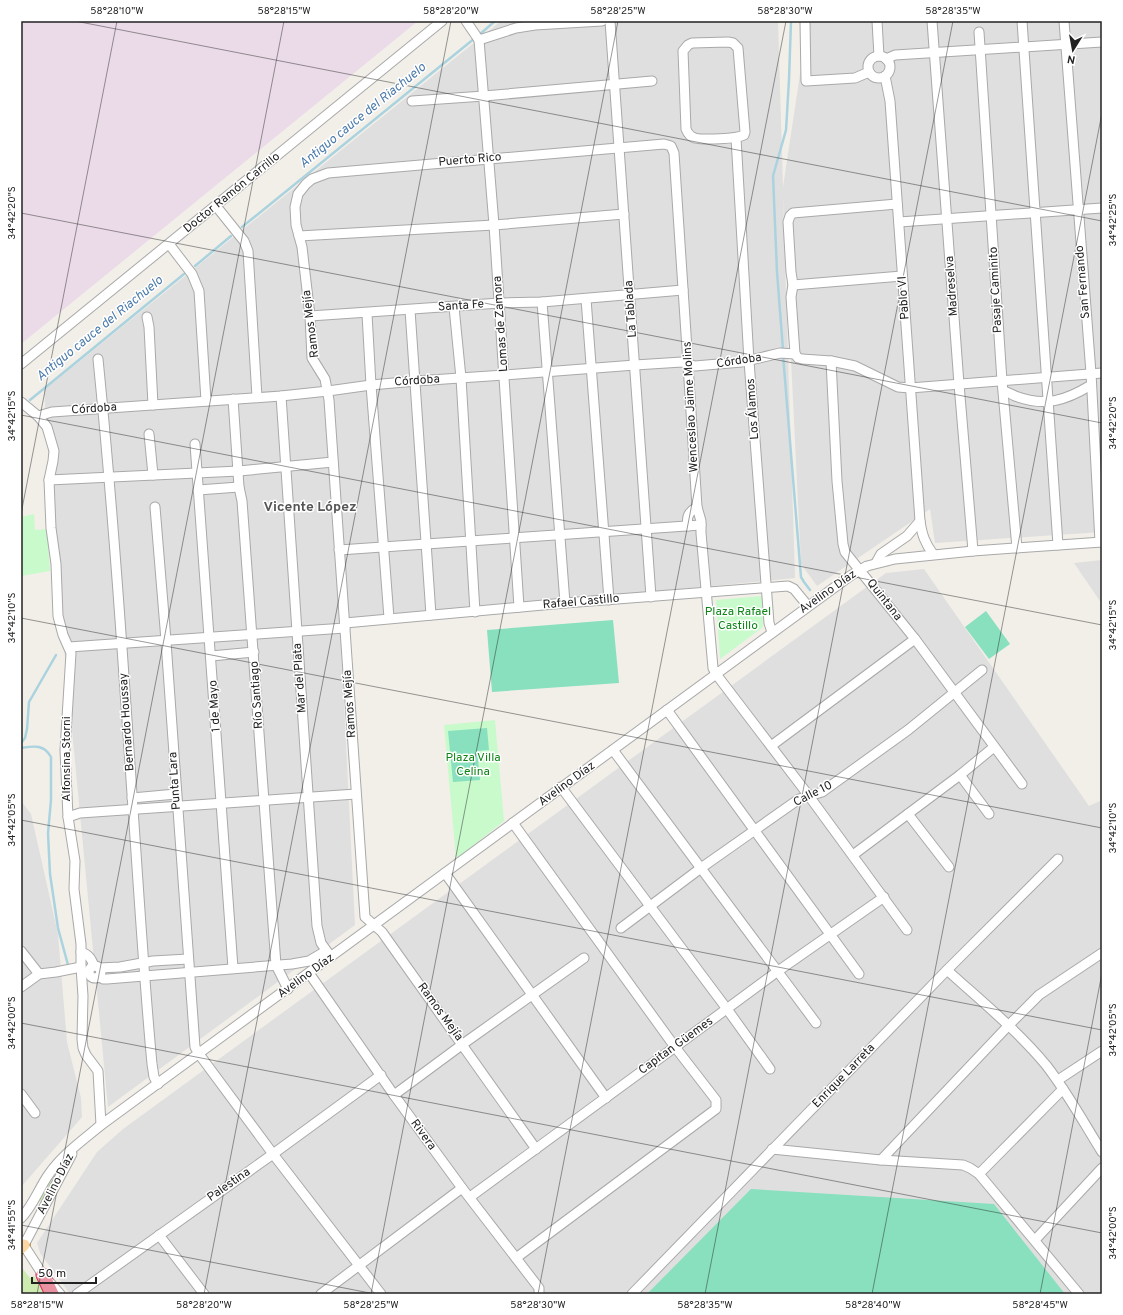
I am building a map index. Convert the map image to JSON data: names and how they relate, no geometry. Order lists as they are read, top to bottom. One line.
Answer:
{"streets":{"street":["Puerto Rico","Doctor Ramón Carrillo","San Fernando","Madreselva","Pasaje Caminito","Pablo VI","Santa Fe","La Tablada","Ramos Mejía","Lomas de Zamora","Córdoba","Wenceslao Jaime Molins","Los Álamos","Avelino Díaz","Quintana","Rafael Castillo","Mar del Plata","Río Santiago","1 de Mayo","Bernardo Houssay","Alfonsina Storni","Punta Lara","Calle 10","Capitan Güemes","Enrique Larreta","Rivera","Palestina"]},"crossings":[["Puerto Rico","La Tablada"],["Puerto Rico","Ramos Mejía"],["Puerto Rico","Lomas de Zamora"],["Puerto Rico","Wenceslao Jaime Molins"],["San Fernando","Avelino Díaz"],["Madreselva","Avelino Díaz"],["Pasaje Caminito","Avelino Díaz"],["Pablo VI","Avelino Díaz"],["Santa Fe","La Tablada"],["Santa Fe","Ramos Mejía"],["Santa Fe","Lomas de Zamora"],["Santa Fe","Wenceslao Jaime Molins"],["La Tablada","Córdoba"],["La Tablada","Rafael Castillo"],["Ramos Mejía","Córdoba"],["Ramos Mejía","Avelino Díaz"],["Ramos Mejía","Rafael Castillo"],["Ramos Mejía","Capitan Güemes"],["Lomas de Zamora","Córdoba"],["Lomas de Zamora","Rafael Castillo"],["Córdoba","Wenceslao Jaime Molins"],["Córdoba","Los Álamos"],["Córdoba","Mar del Plata"],["Córdoba","Río Santiago"],["Córdoba","Bernardo Houssay"],["Córdoba","Alfonsina Storni"],["Wenceslao Jaime Molins","Avelino Díaz"],["Wenceslao Jaime Molins","Rafael Castillo"],["Los Álamos","Avelino Díaz"],["Los Álamos","Rafael Castillo"],["Avelino Díaz","Quintana"],["Avelino Díaz","Rafael Castillo"],["Avelino Díaz","Mar del Plata"],["Avelino Díaz","Río Santiago"],["Avelino Díaz","Bernardo Houssay"],["Avelino Díaz","Alfonsina Storni"],["Avelino Díaz","Punta Lara"],["Avelino Díaz","Rivera"],["Quintana","Calle 10"],["Rafael Castillo","Mar del Plata"],["Rafael Castillo","Río Santiago"],["Rafael Castillo","1 de Mayo"],["Rafael Castillo","Bernardo Houssay"],["Rafael Castillo","Alfonsina Storni"],["Rafael Castillo","Punta Lara"],["Capitan Güemes","Rivera"],["Rivera","Palestina"]],"districts":["Vicente López"],"water":["Antiguo cauce del Riachuelo"],"parks":["Plaza Rafael Castillo","Plaza Villa Celina"],"scale_bar":"50 m","north":"bottom","coordinates":["58°28'10\"W","58°28'15\"W","58°28'20\"W","58°28'25\"W","58°28'30\"W","58°28'35\"W","34°42'20\"S","34°42'25\"S","34°42'15\"S","34°42'10\"S","34°42'05\"S","34°42'00\"S","34°41'55\"S","58°28'40\"W","58°28'45\"W"]}
